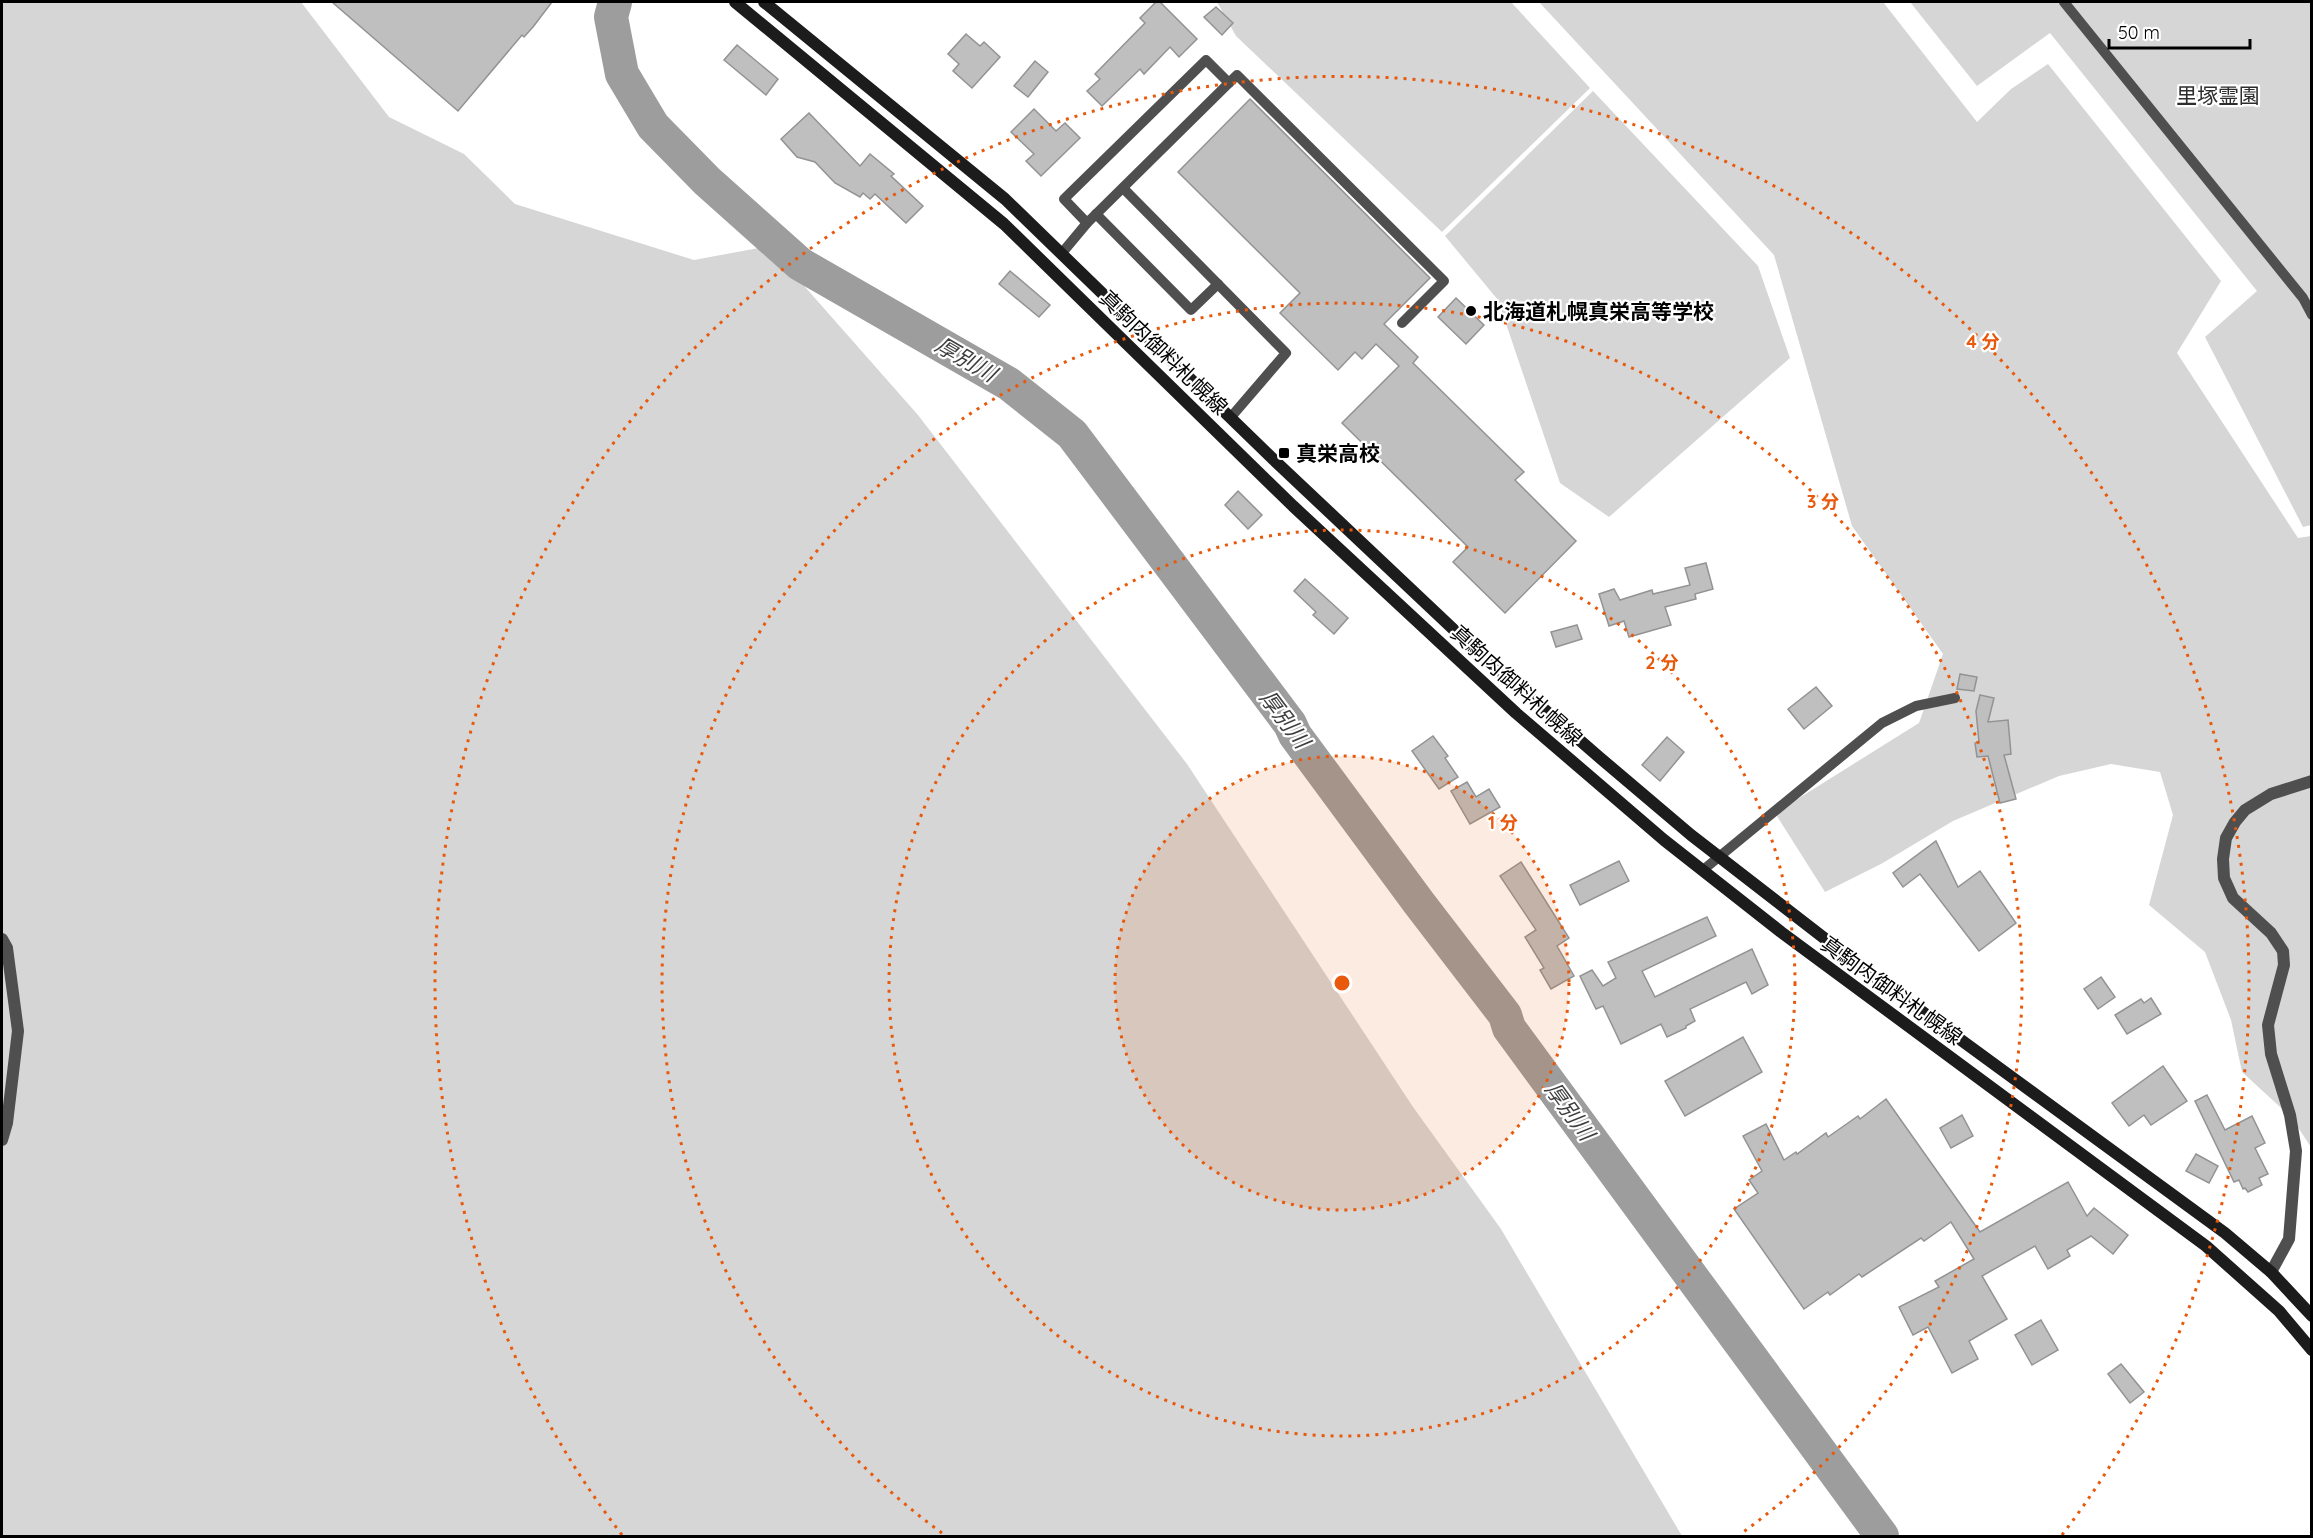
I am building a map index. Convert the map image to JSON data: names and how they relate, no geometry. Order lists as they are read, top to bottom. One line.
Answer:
{"streets":{"main road":["真駒内御料札幌線"]},"water":["厚別川"],"parks":["里塚霊園"],"places":{"other":["北海道札幌真栄高等学校"],"transit":["真栄高校"]},"scale_bar":"50 m","rings":["4 分","3 分","2 分","1 分"]}
